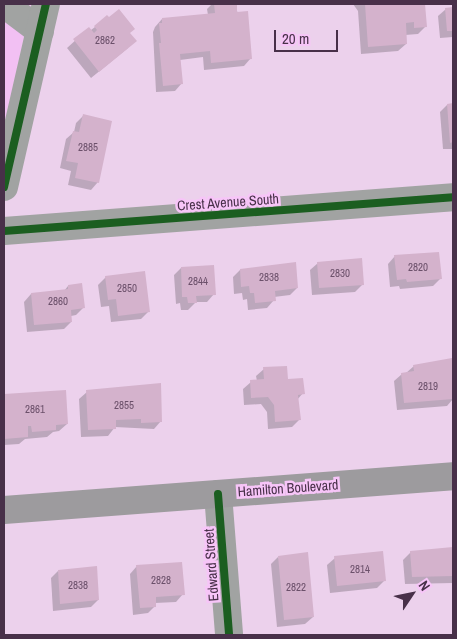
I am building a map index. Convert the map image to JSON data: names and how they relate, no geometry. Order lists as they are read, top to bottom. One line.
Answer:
{"streets":{"main road":["Hamilton Boulevard"],"street":["Crest Avenue South","Edward Street"]},"crossings":[["Hamilton Boulevard","Edward Street"]],"house_numbers":["2862","2885","2820","2830","2838","2844","2850","2860","2819","2855","2861","2814","2828","2838","2822"],"scale_bar":"20 m","north":"top right"}
